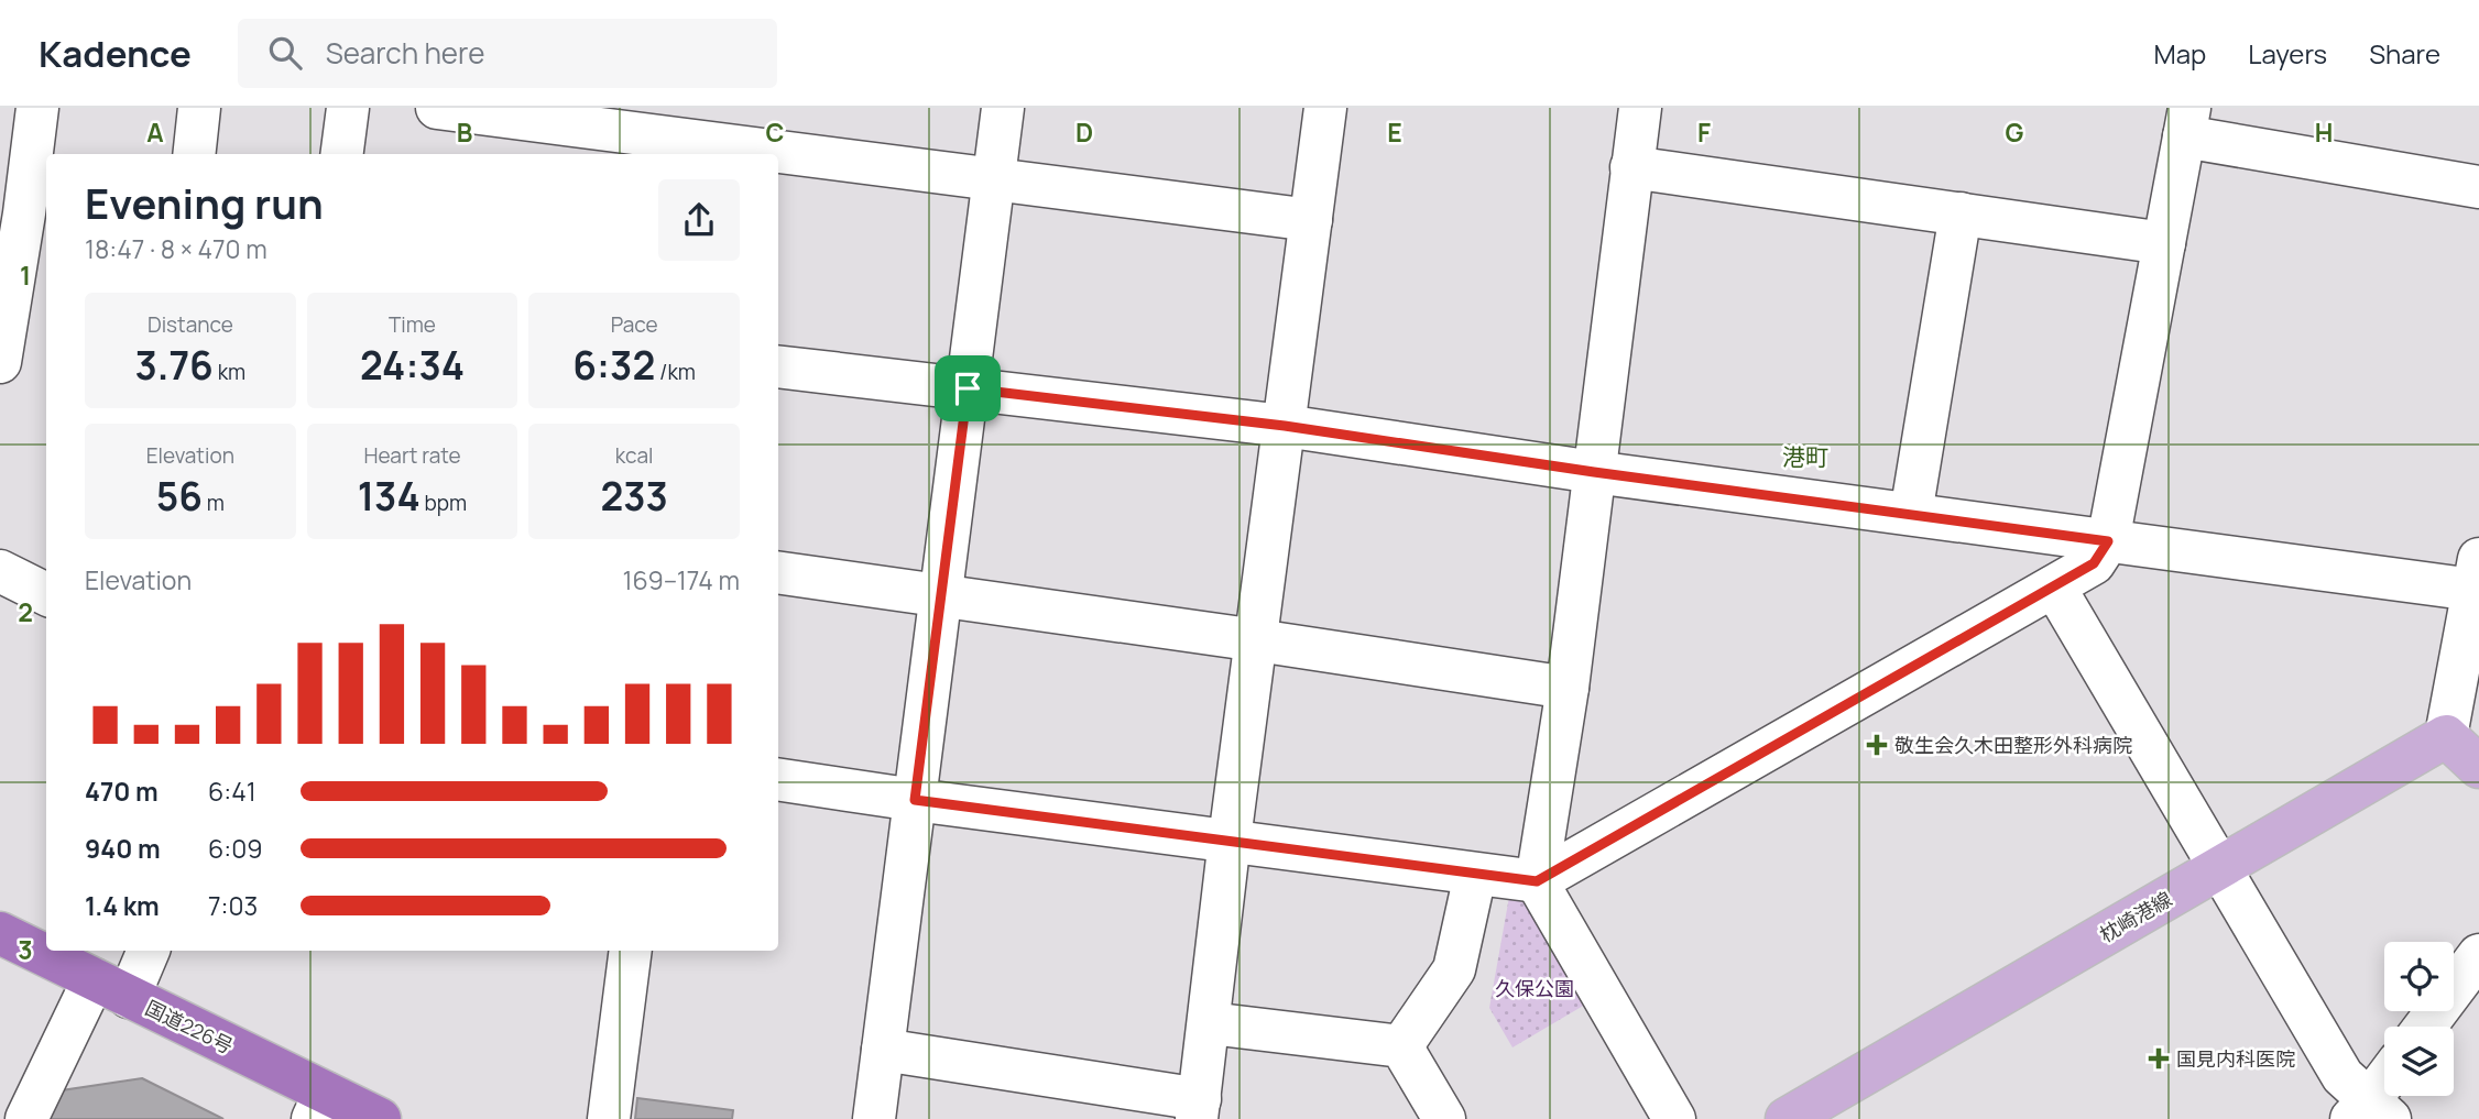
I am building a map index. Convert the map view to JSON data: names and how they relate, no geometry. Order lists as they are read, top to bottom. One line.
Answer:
{"streets":{"highway":["国道226号"],"main road":["枕崎港線"]},"districts":["港町"],"parks":["久保公園"],"places":{"health":["敬生会久木田整形外科病院","国見内科医院"]},"page":{"header":"Kadence","search":"Search here","nav":["Map","Layers","Share"],"heading":["Evening run","18:47 · 8 × 470 m"],"stats":[["Distance","3.76 km"],["Time","24:34"],["Pace","6:32 /km"],["Elevation","56 m"],["Heart rate","134 bpm"],["kcal","233"]],"chart":["Elevation","169–174 m"],"list":[{"name":"470 m","note":"6:41"},{"name":"940 m","note":"6:09"},{"name":"1.4 km","note":"7:03"}]},"grid":{"columns":["A","B","C","D","E","F","G","H"],"rows":["1","2","3"]}}
